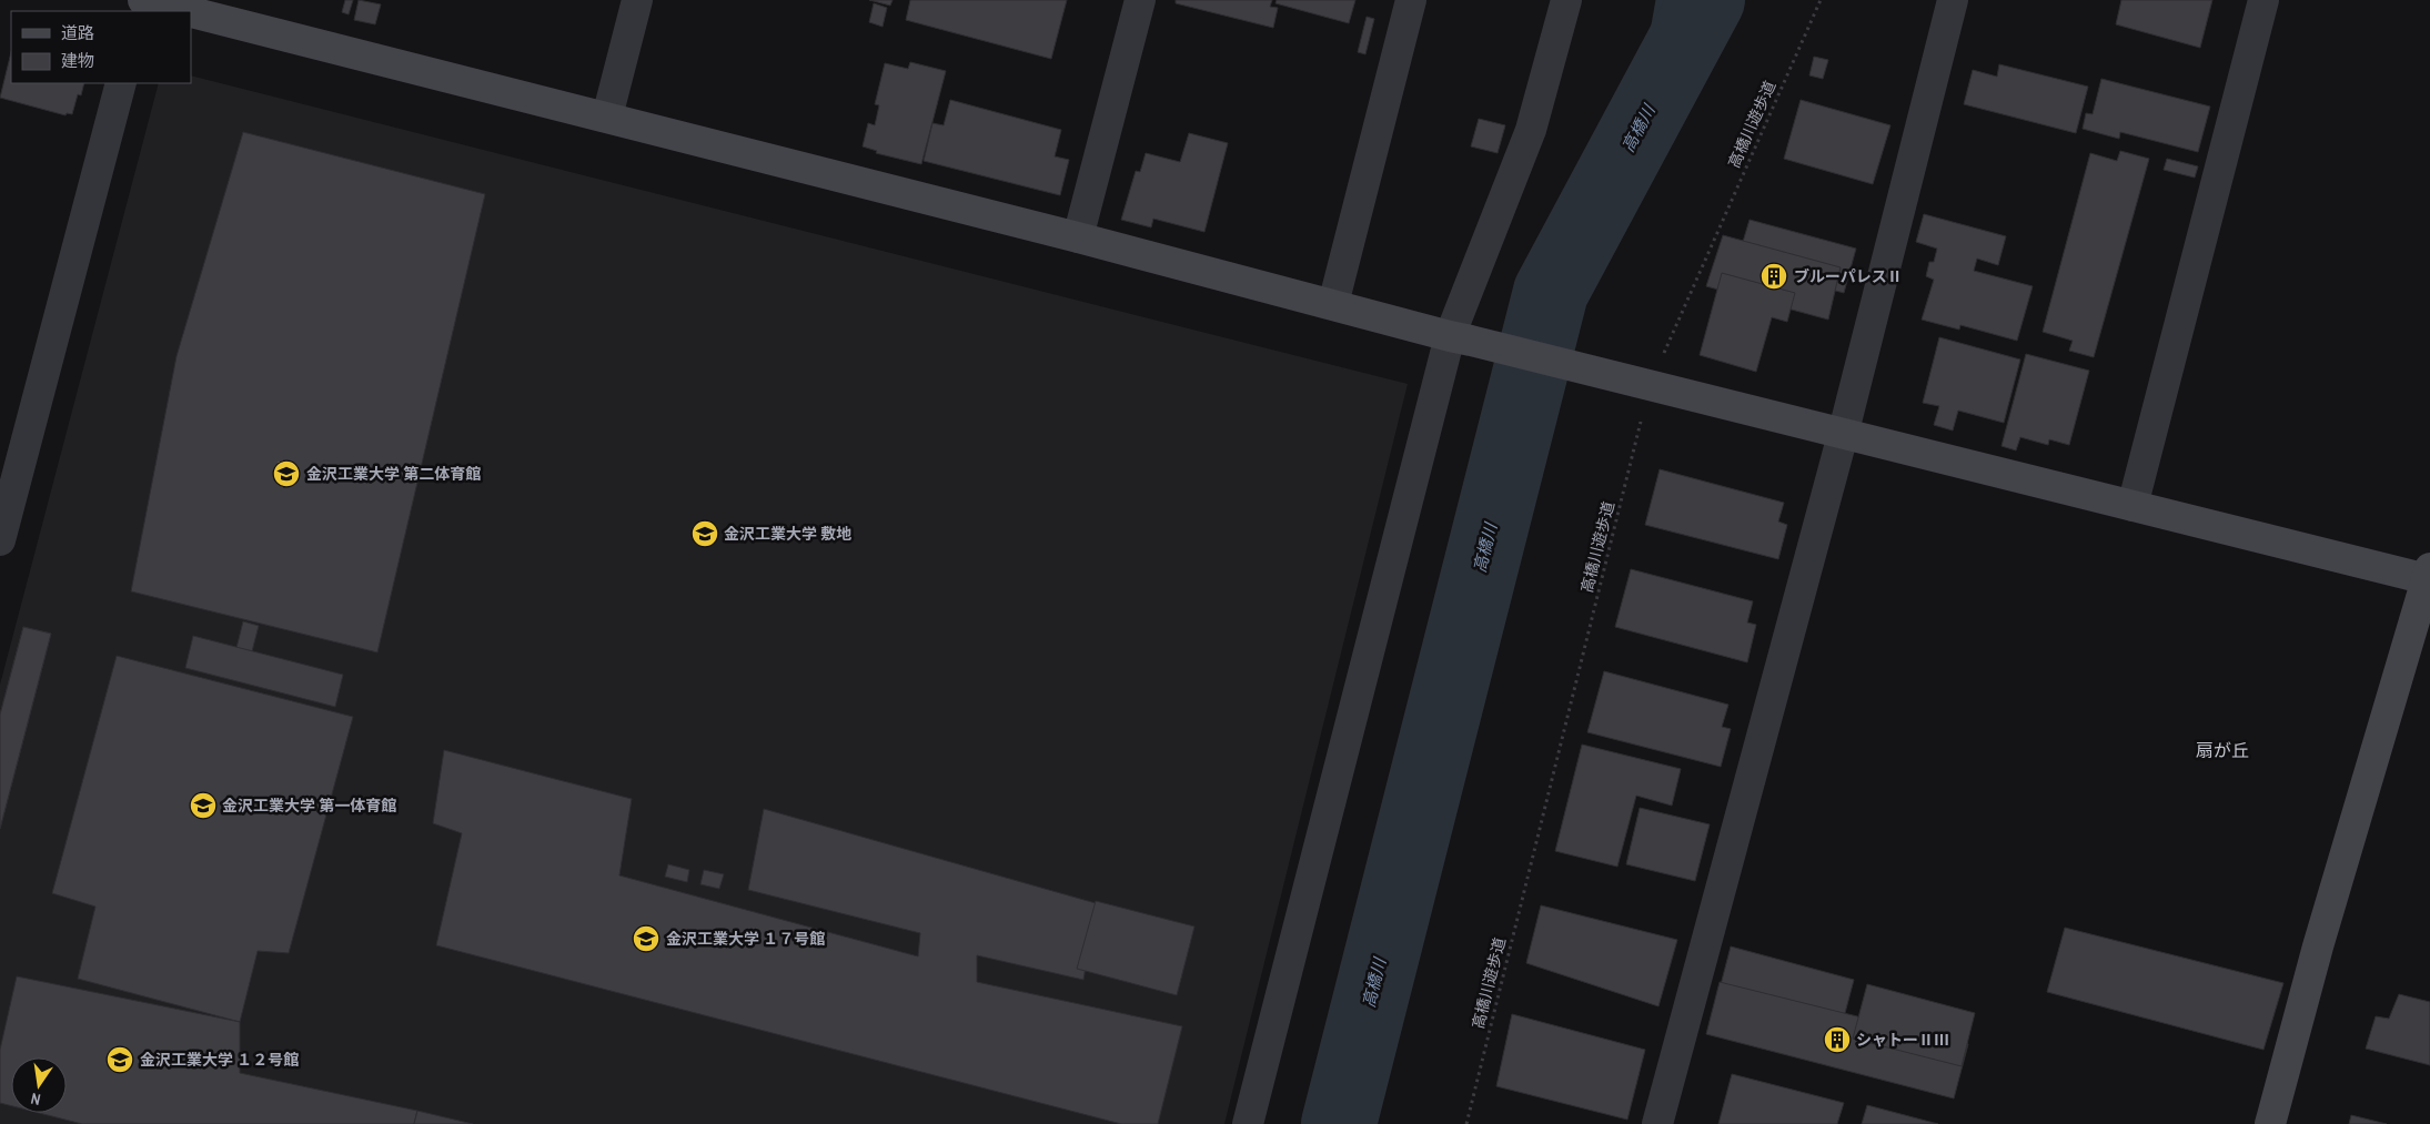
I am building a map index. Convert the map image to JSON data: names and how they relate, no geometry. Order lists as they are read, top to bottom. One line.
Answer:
{"streets":{"path":["高橋川遊歩道"]},"districts":["扇が丘"],"water":["高橋川"],"places":{"building":["ブルーパレスⅡ","シャトーⅡⅢ"],"school or university":["金沢工業大学 第二体育館","金沢工業大学 敷地","金沢工業大学 第一体育館","金沢工業大学 １７号館","金沢工業大学 １２号館"]},"legend":["道路","建物"],"north":"bottom"}
